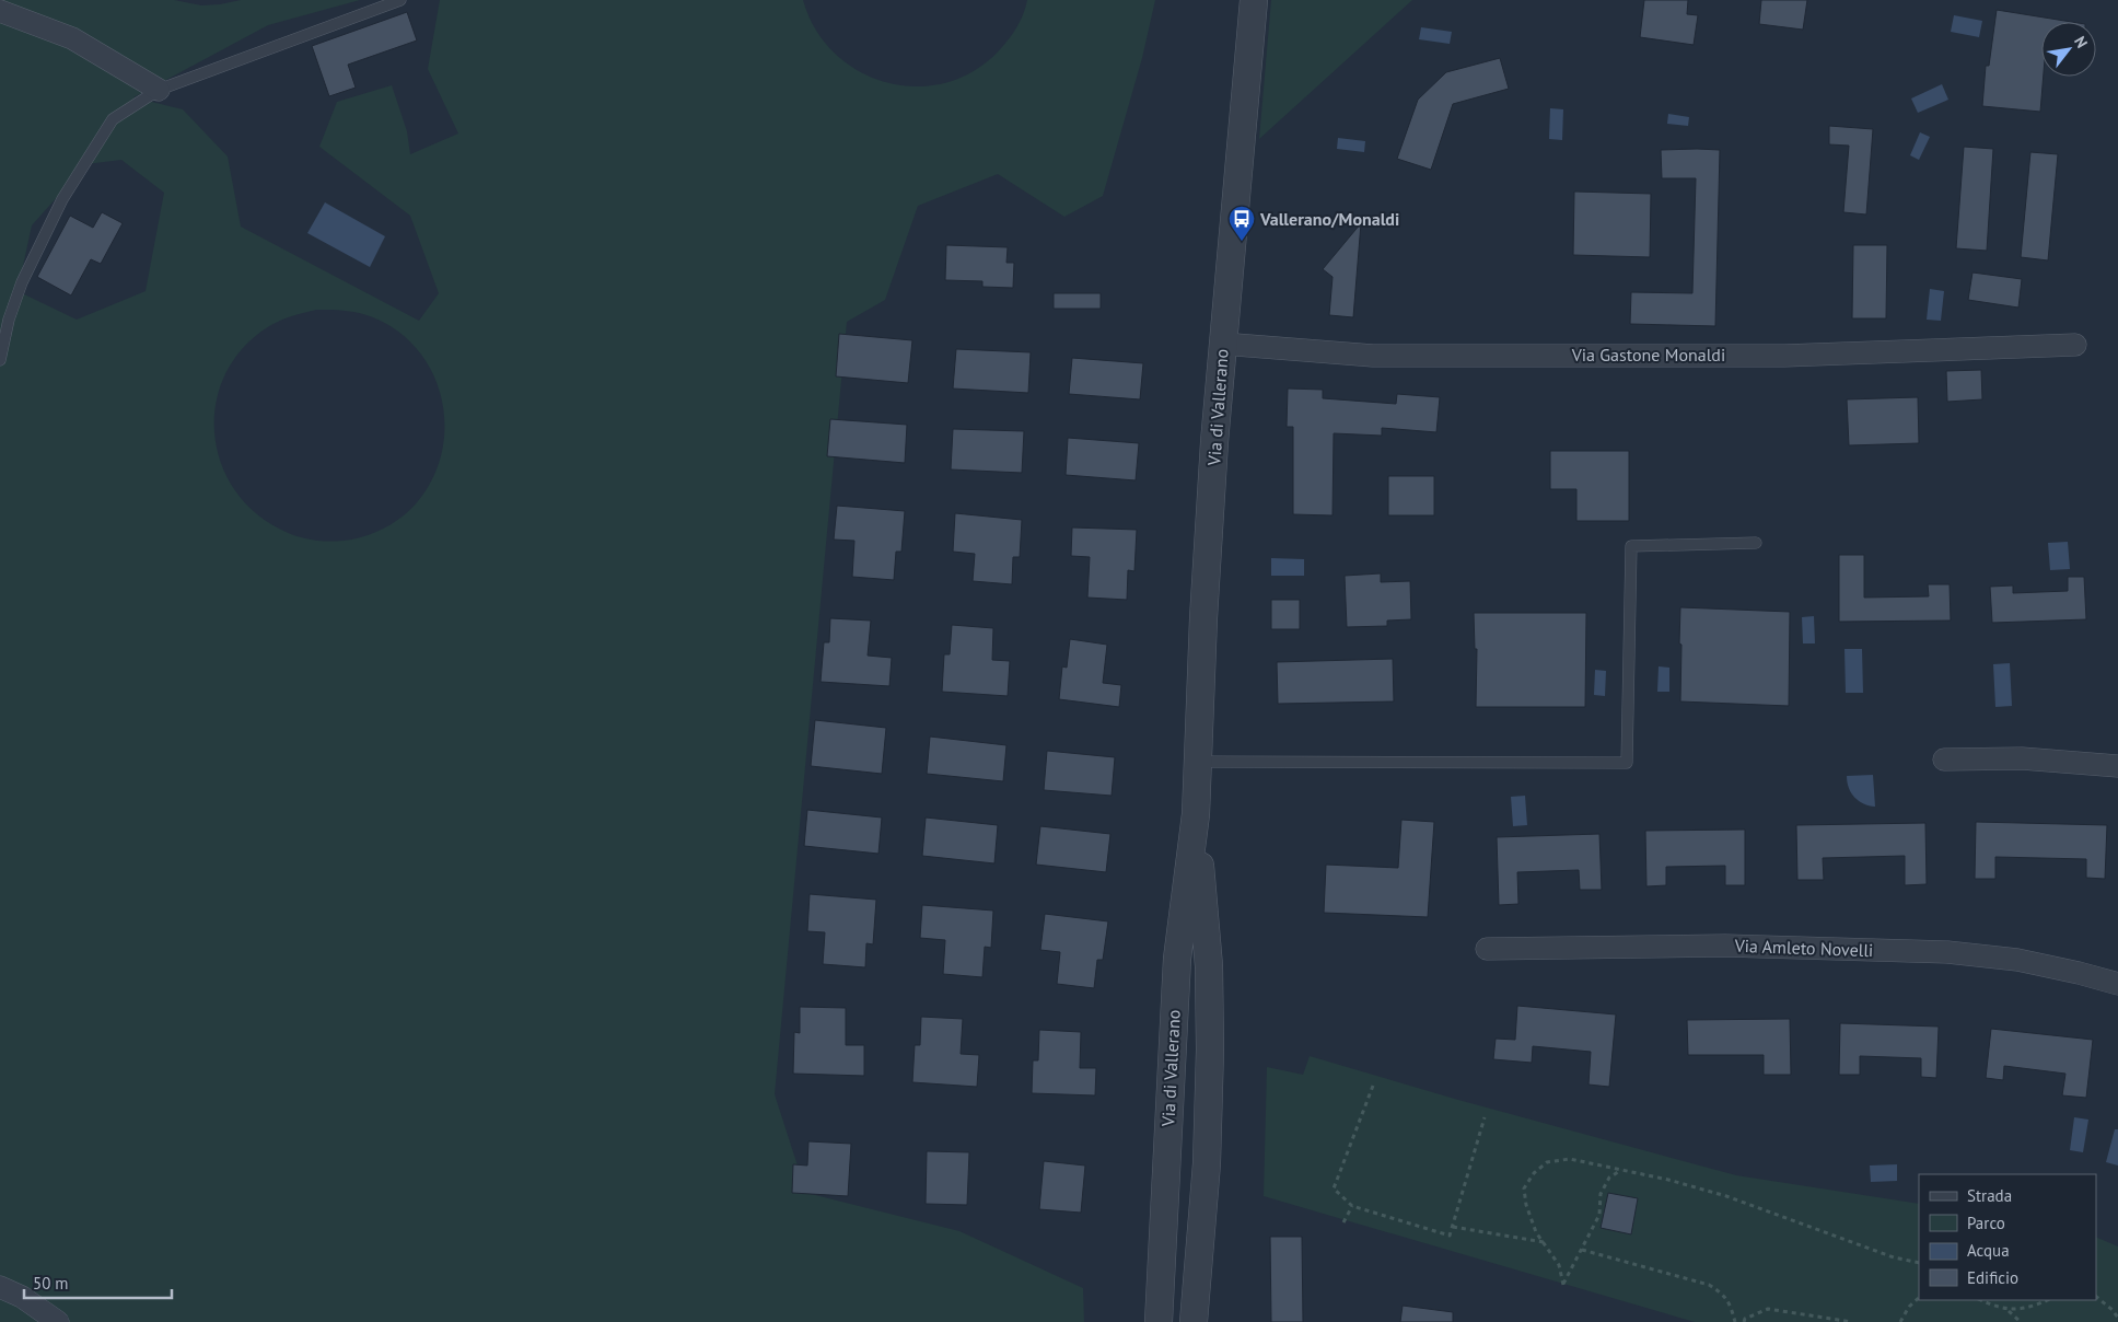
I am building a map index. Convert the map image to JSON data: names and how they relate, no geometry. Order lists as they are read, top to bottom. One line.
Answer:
{"streets":{"street":["Via Gastone Monaldi","Via di Vallerano","Via Amleto Novelli"]},"crossings":[["Via Gastone Monaldi","Via di Vallerano"]],"places":{"bus stop":["Vallerano/Monaldi"]},"legend":["Strada","Parco","Acqua","Edificio"],"scale_bar":"50 m","north":"top right"}
